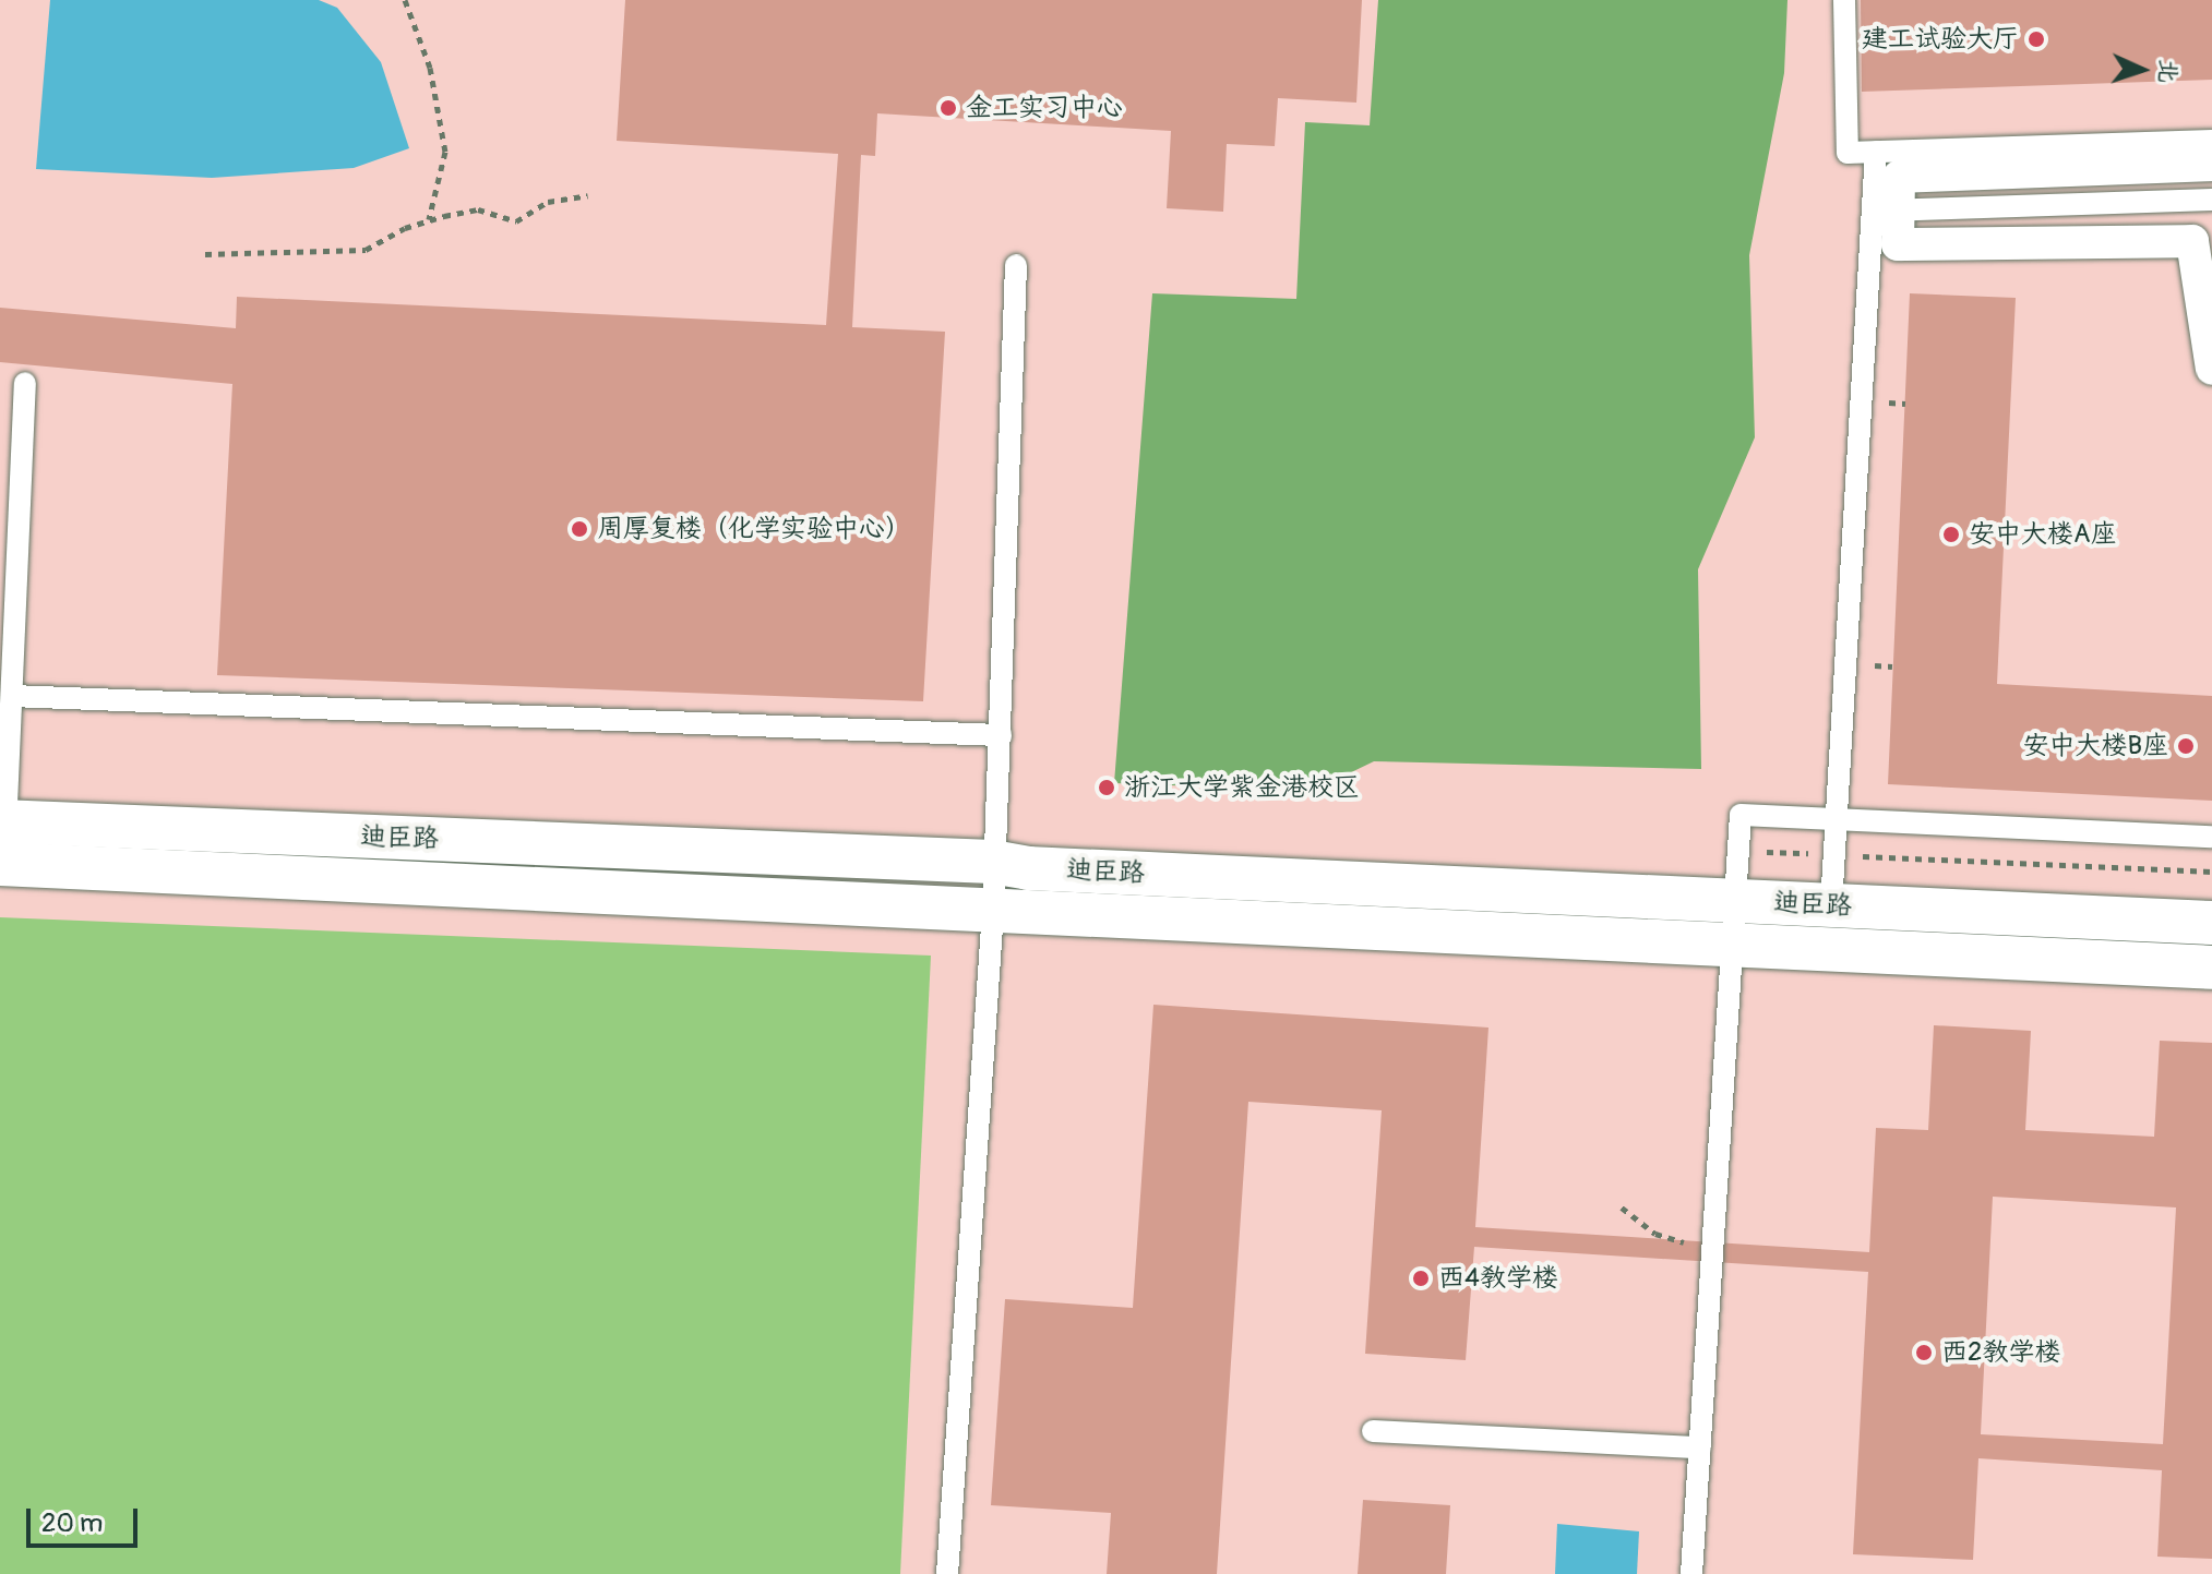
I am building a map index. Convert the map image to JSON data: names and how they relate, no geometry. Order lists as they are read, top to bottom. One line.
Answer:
{"streets":{"street":["迪臣路"]},"places":["建工试验大厅","金工实习中心","周厚复楼（化学实验中心）","安中大楼A座","安中大楼B座","浙江大学紫金港校区","西4教学楼","西2教学楼"],"scale_bar":"20 m","north":"right"}
